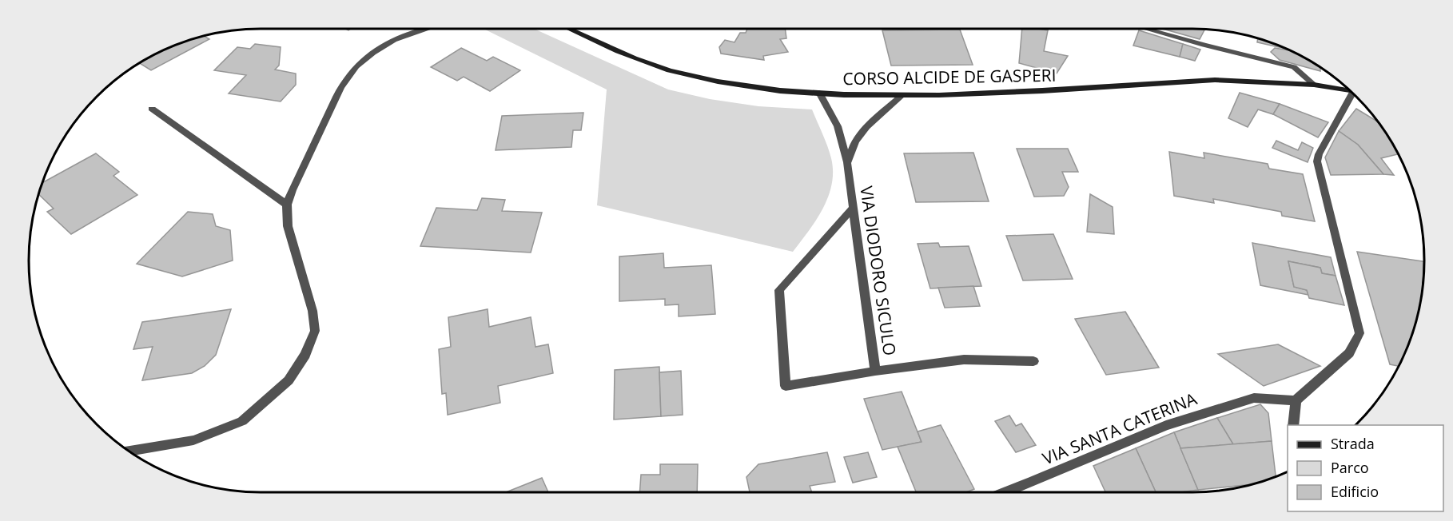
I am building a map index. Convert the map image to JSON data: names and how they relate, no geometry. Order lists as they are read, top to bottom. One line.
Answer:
{"streets":{"main road":["CORSO ALCIDE DE GASPERI"],"street":["VIA DIODORO SICULO","VIA SANTA CATERINA"]},"crossings":[["CORSO ALCIDE DE GASPERI","VIA DIODORO SICULO"]],"legend":["Strada","Parco","Edificio"]}
